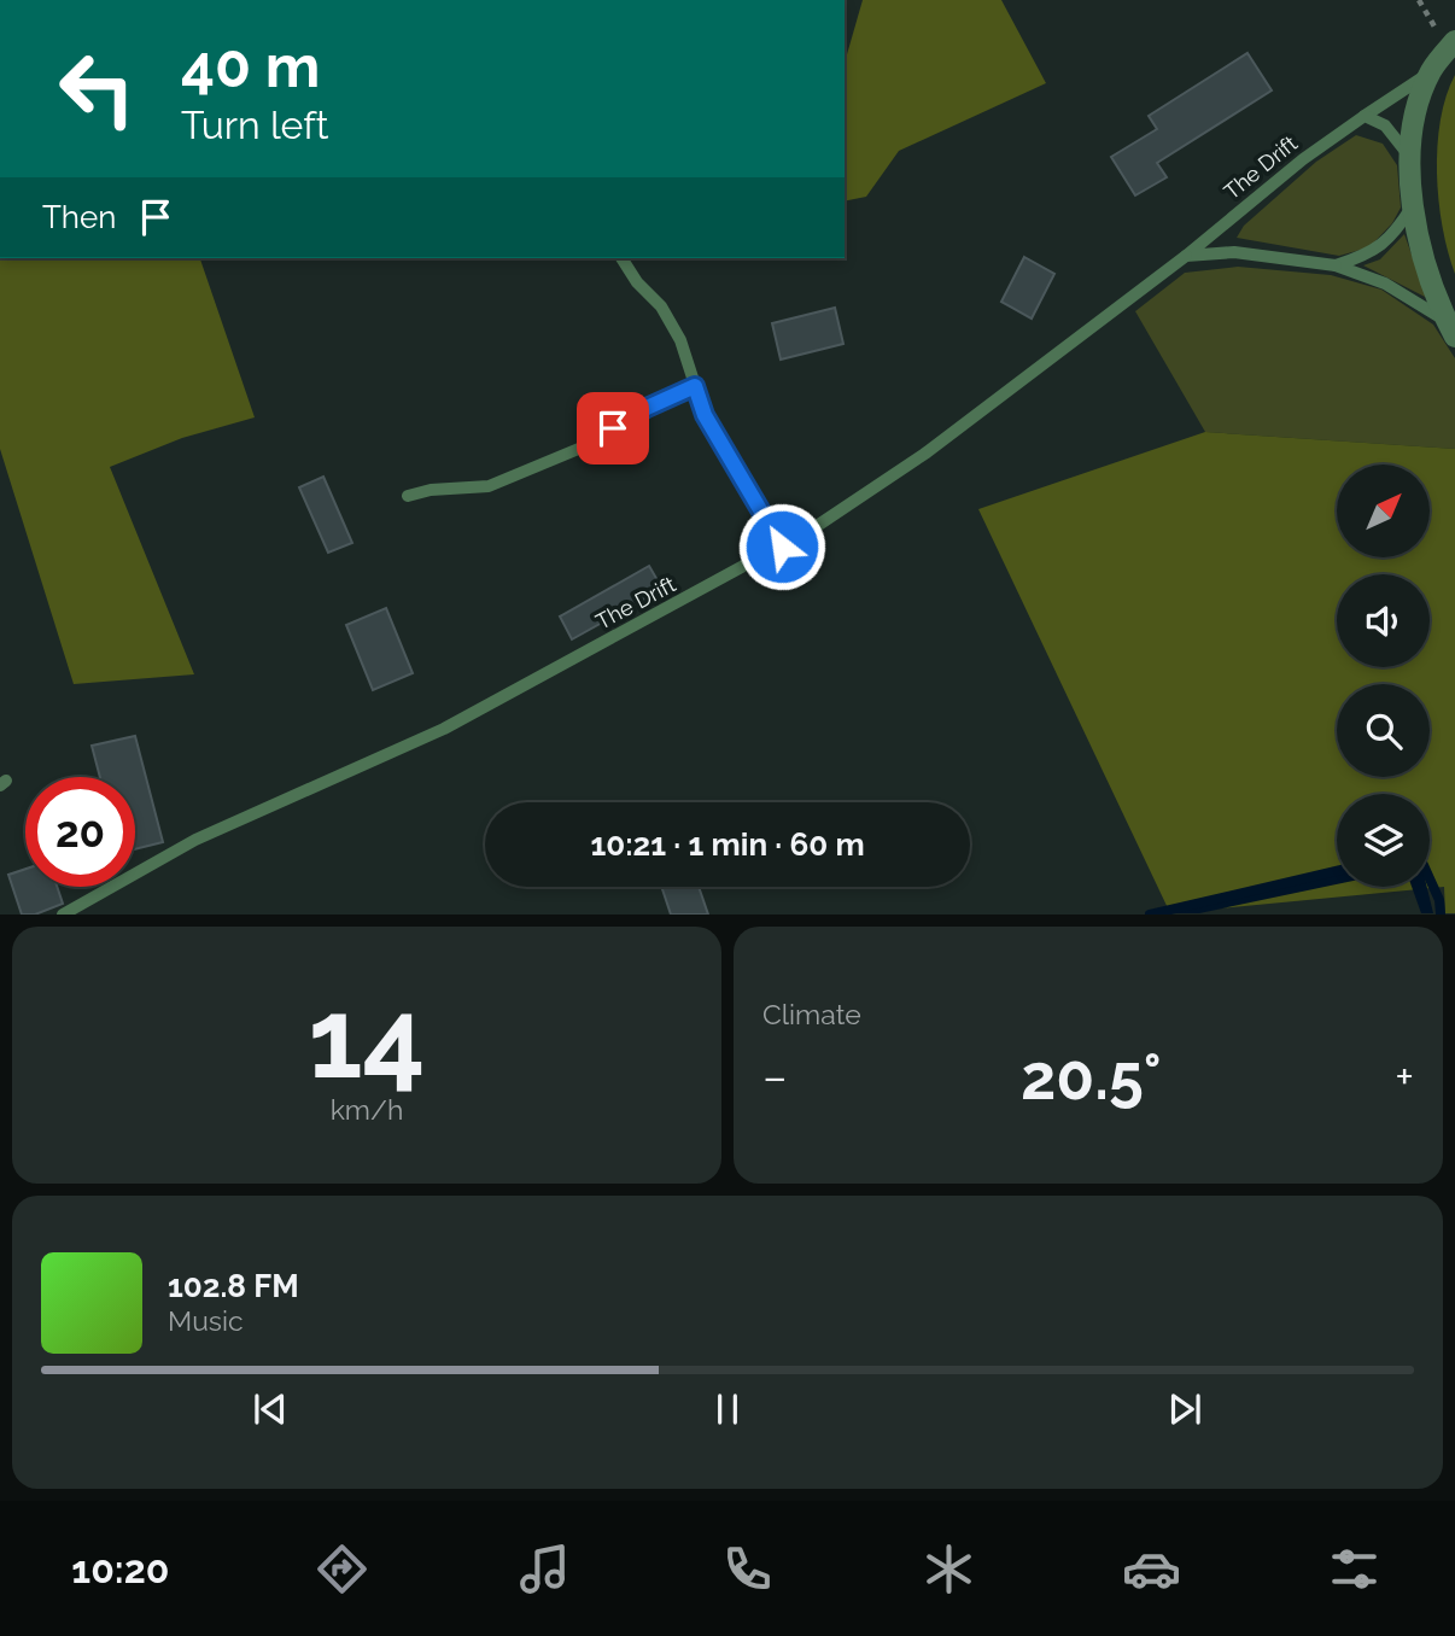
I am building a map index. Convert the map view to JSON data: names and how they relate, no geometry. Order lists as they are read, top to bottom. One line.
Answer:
{"streets":{"lane":["The Drift"]},"north":"top right","page":{"turn":["40 m","Turn left"],"then":"Then","limit":"20","trip":"10:21 · 1 min · 60 m","tile":[["14","km/h"],"Climate"],"heat":["−","20.5°","+"],"song":["102.8 FM","Music"],"tabs":"10:20"}}
